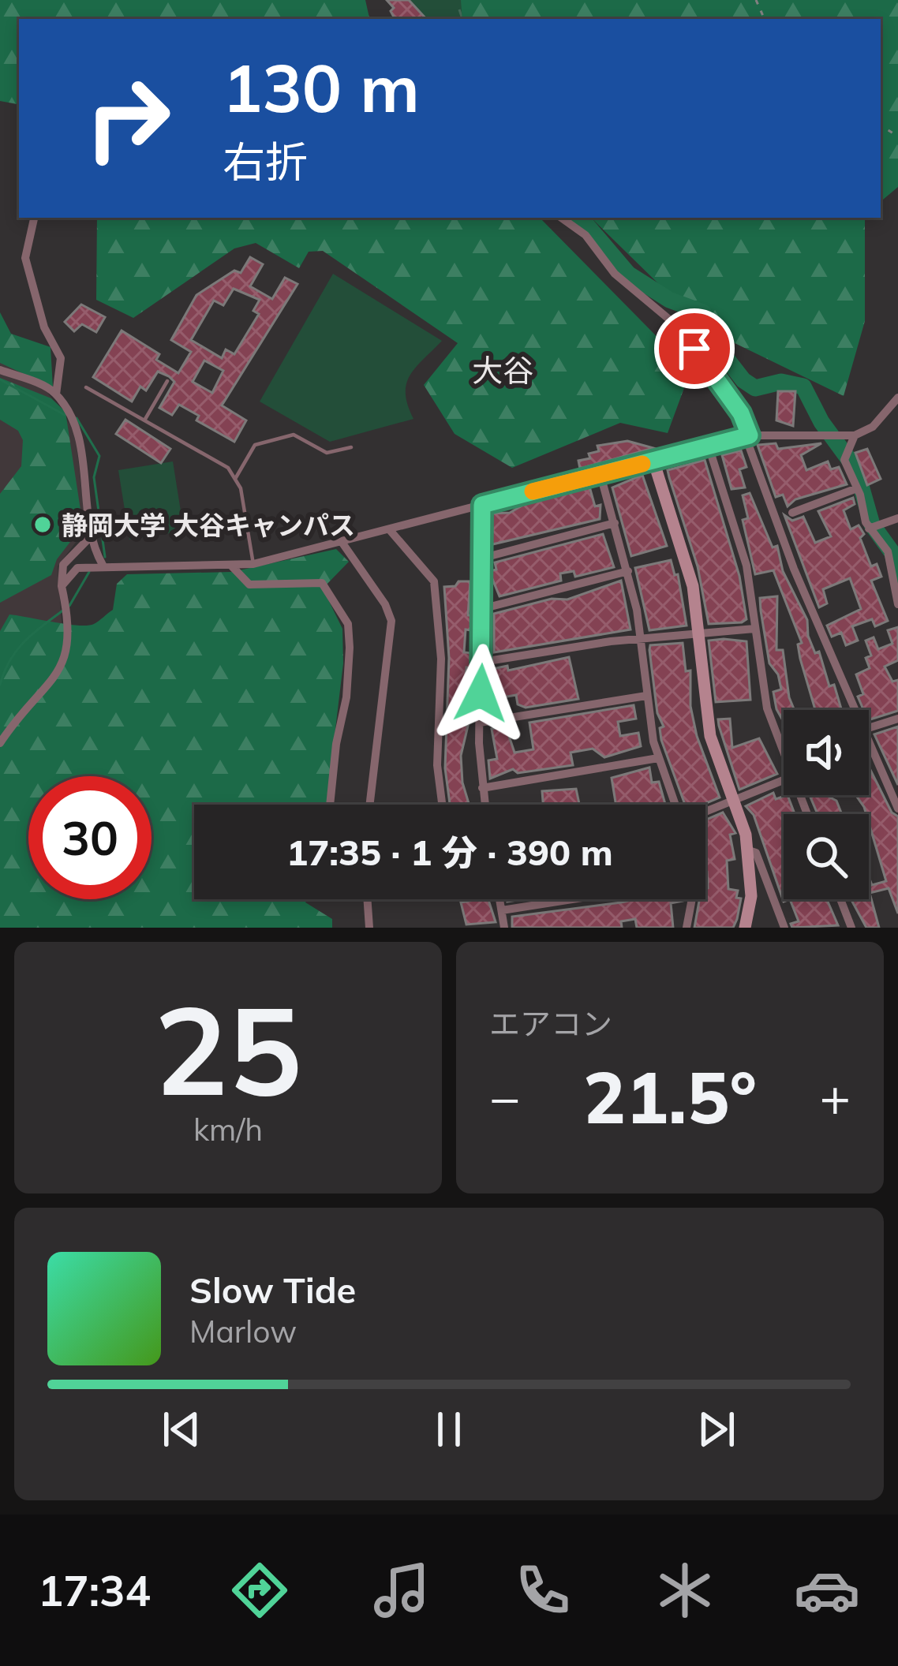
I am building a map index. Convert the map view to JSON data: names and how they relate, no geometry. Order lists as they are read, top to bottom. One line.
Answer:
{"districts":["大谷"],"places":["静岡大学 大谷キャンパス"],"page":{"turn":["130 m","右折"],"limit":"30","trip":"17:35 · 1 分 · 390 m","tile":[["25","km/h"],"エアコン"],"heat":["−","21.5°","+"],"song":["Slow Tide","Marlow"],"tabs":"17:34"}}
